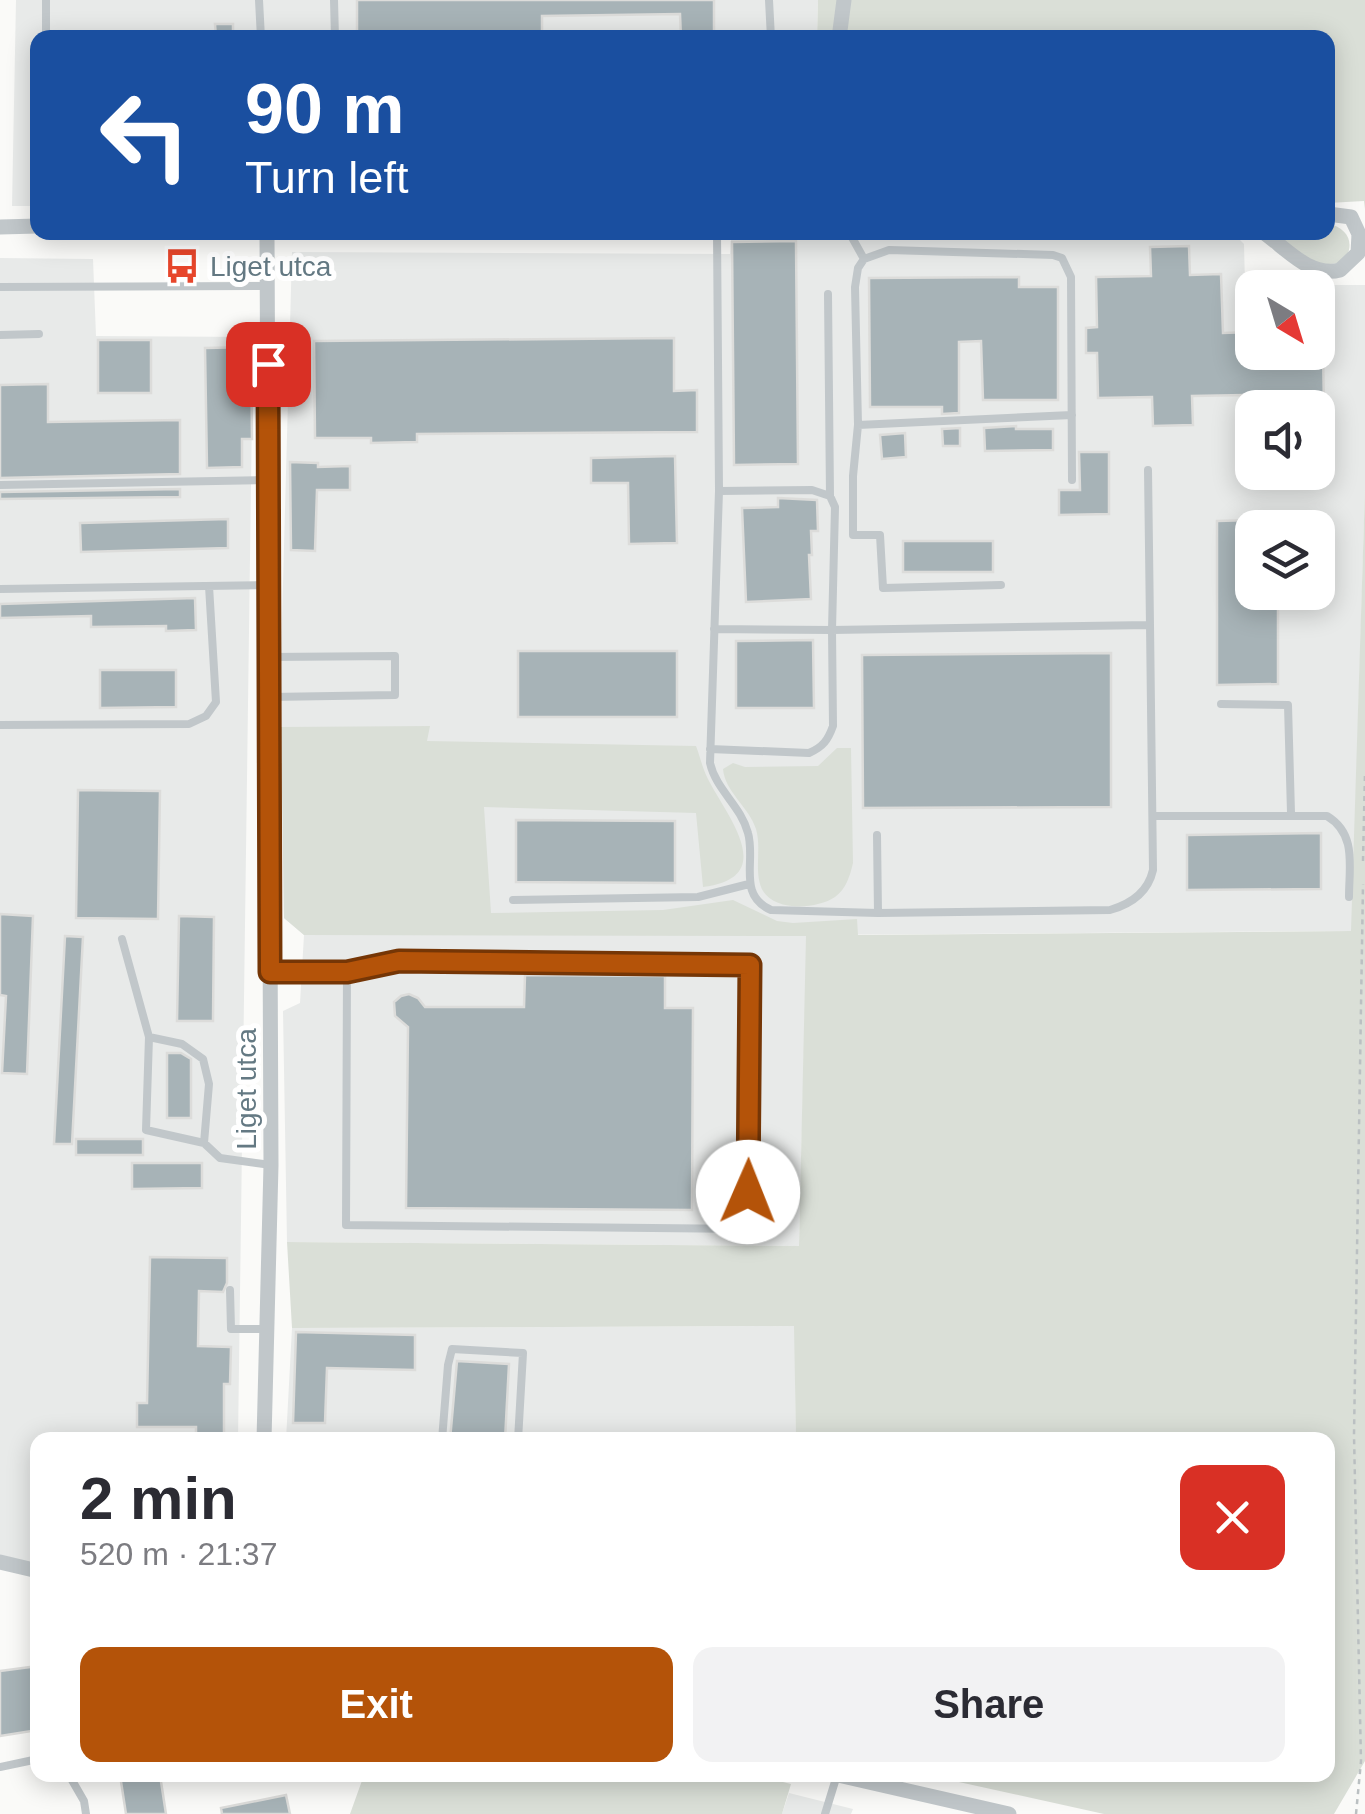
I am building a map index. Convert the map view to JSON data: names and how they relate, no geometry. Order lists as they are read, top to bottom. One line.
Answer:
{"streets":{"street":["Liget utca"]},"places":{"bus stop":["Liget utca"]},"north":"bottom right","page":{"turn":["90 m","Turn left"],"heading":["2 min","520 m · 21:37"],"buttons":["Exit","Share"]}}
